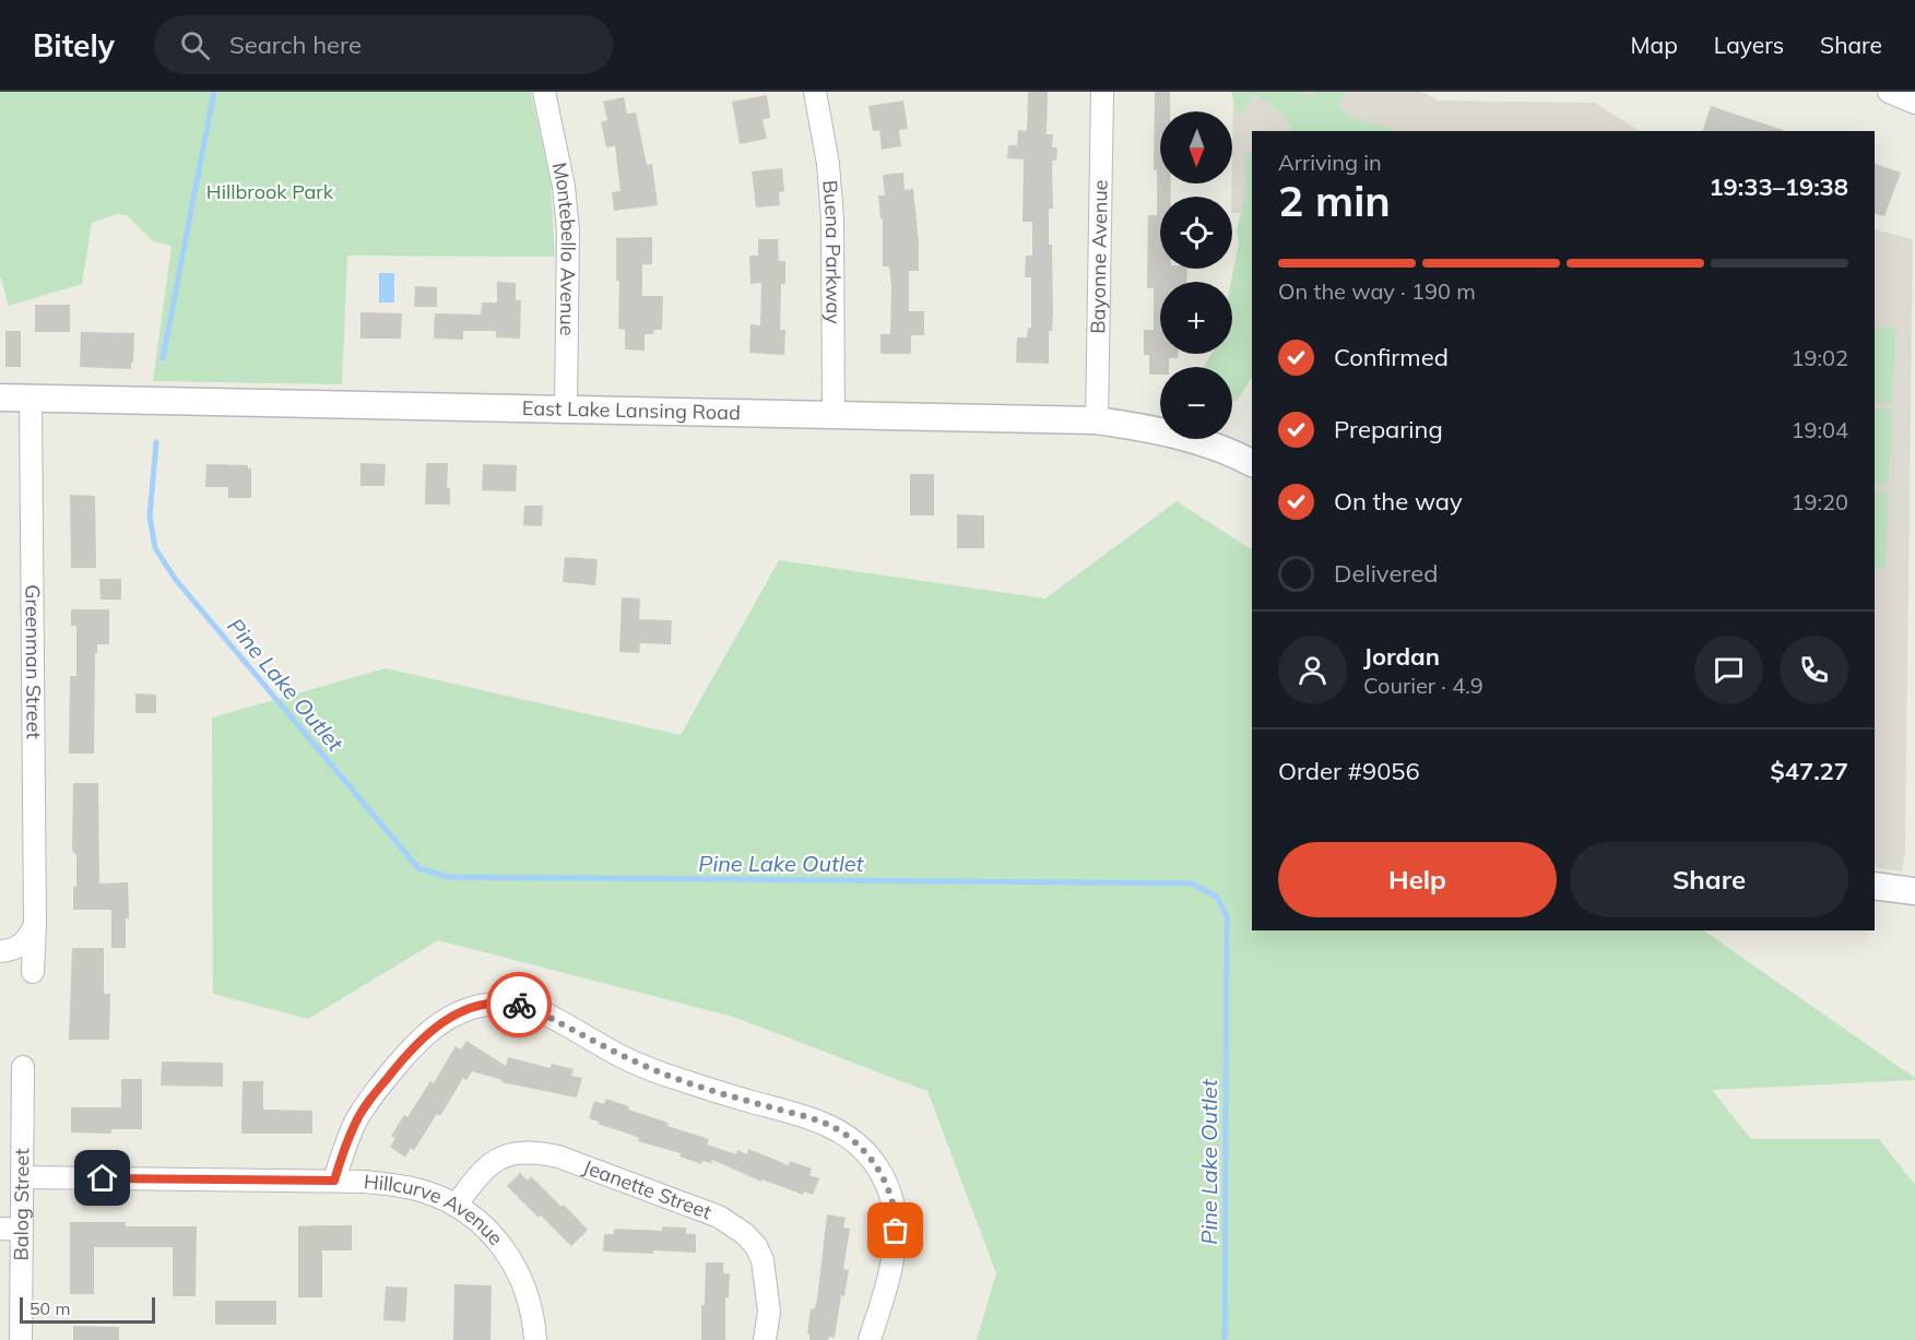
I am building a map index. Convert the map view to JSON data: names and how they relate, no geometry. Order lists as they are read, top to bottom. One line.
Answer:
{"streets":{"street":["Montebello Avenue","Buena Parkway","Bayonne Avenue","East Lake Lansing Road","Greenman Street","Jeanette Street","Balog Street","Hillcurve Avenue"]},"crossings":[["Montebello Avenue","East Lake Lansing Road"],["Buena Parkway","East Lake Lansing Road"],["Bayonne Avenue","East Lake Lansing Road"],["East Lake Lansing Road","Greenman Street"],["Jeanette Street","Hillcurve Avenue"],["Balog Street","Hillcurve Avenue"]],"water":["Pine Lake Outlet"],"parks":["Hillbrook Park"],"scale_bar":"50 m","north":"bottom","page":{"header":"Bitely","search":"Search here","nav":["Map","Layers","Share"],"map_buttons":["+","−"],"heading":["2 min","Arriving in","19:33–19:38"],"panel":["Jordan","Courier · 4.9","Order #9056","$47.27"],"bar":"On the way · 190 m","list":[["Confirmed","19:02"],["Preparing","19:04"],["On the way","19:20"],"Delivered"],"buttons":["Help","Share"],"scale":"50 m"}}
